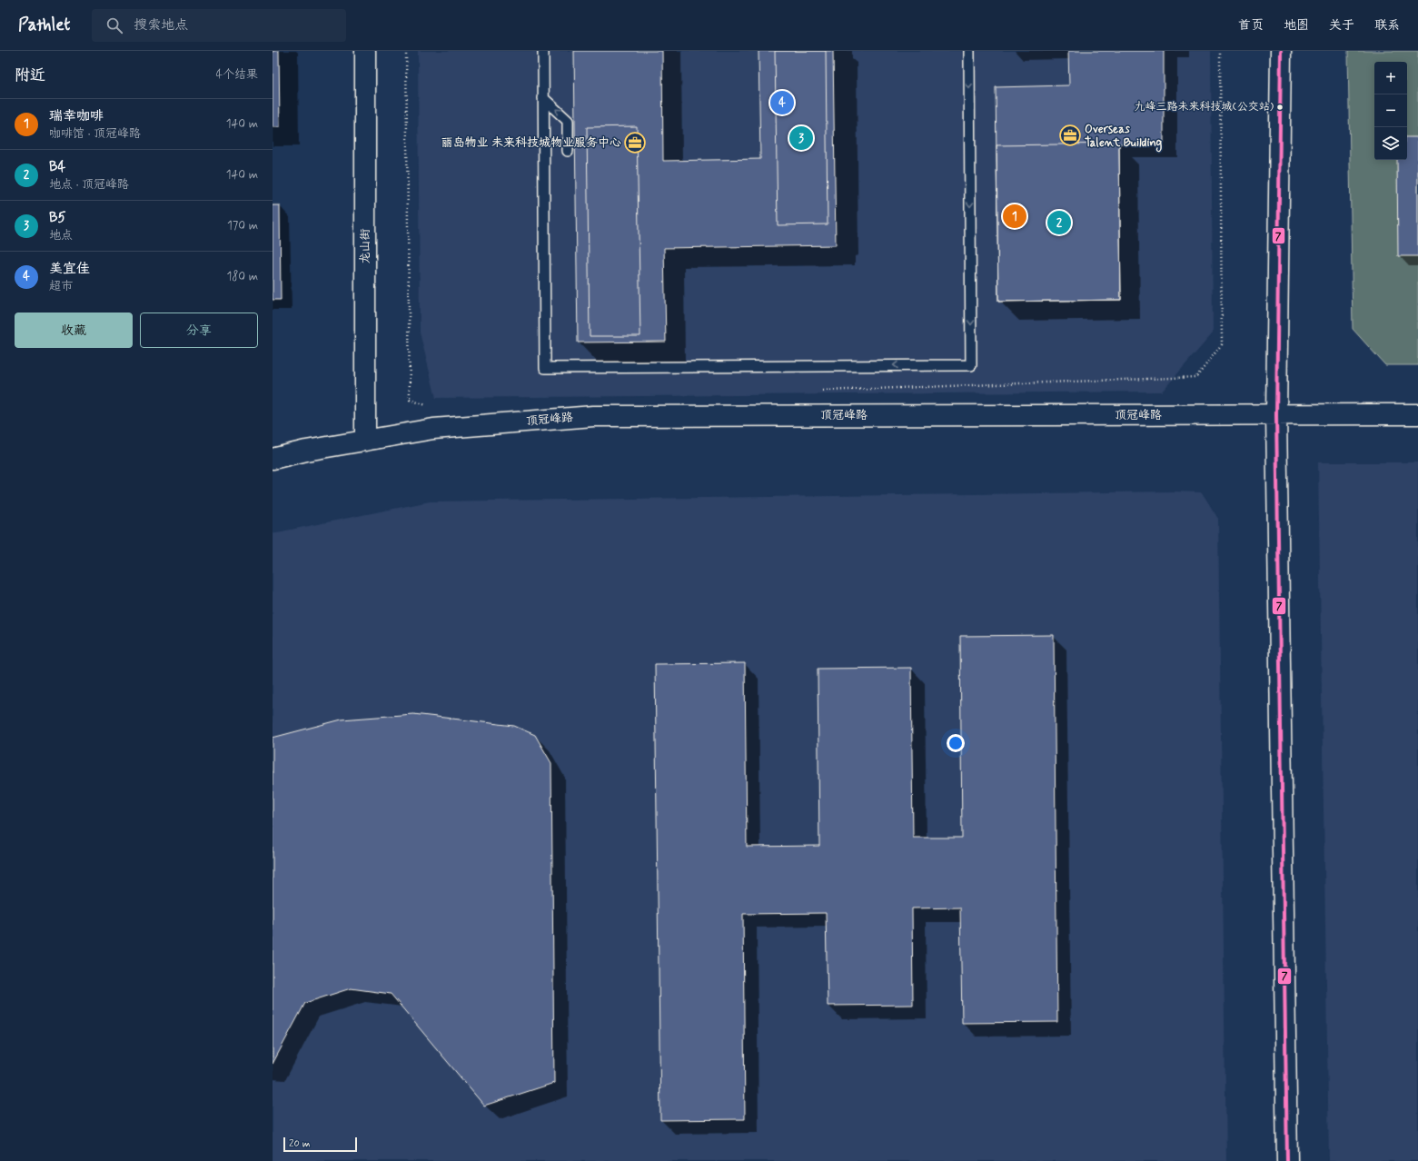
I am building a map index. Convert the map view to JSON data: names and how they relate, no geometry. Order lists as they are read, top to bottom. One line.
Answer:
{"streets":{"street":["龙山街","顶冠峰路"]},"crossings":[["龙山街","顶冠峰路"]],"places":{"other":["九峰三路未来科技城(公交站)"],"office":["Overseas Talent Building","丽岛物业 未来科技城物业服务中心"]},"lines":["transit line 7"],"scale_bar":"20 m","page":{"header":"Pathlet","search":"搜索地点","nav":["首页","地图","关于","联系"],"heading":["附近","4个结果"],"map_buttons":["+","−"],"pins":["4","3","1","2"],"list":[{"mark":"1","name":"瑞幸咖啡","note":"咖啡馆 · 顶冠峰路","value":"140 m"},{"mark":"2","name":"B4","note":"地点 · 顶冠峰路","value":"140 m"},{"mark":"3","name":"B5","note":"地点","value":"170 m"},{"mark":"4","name":"美宜佳","note":"超市","value":"180 m"}],"buttons":["收藏","分享"],"scale":"20 m"}}
